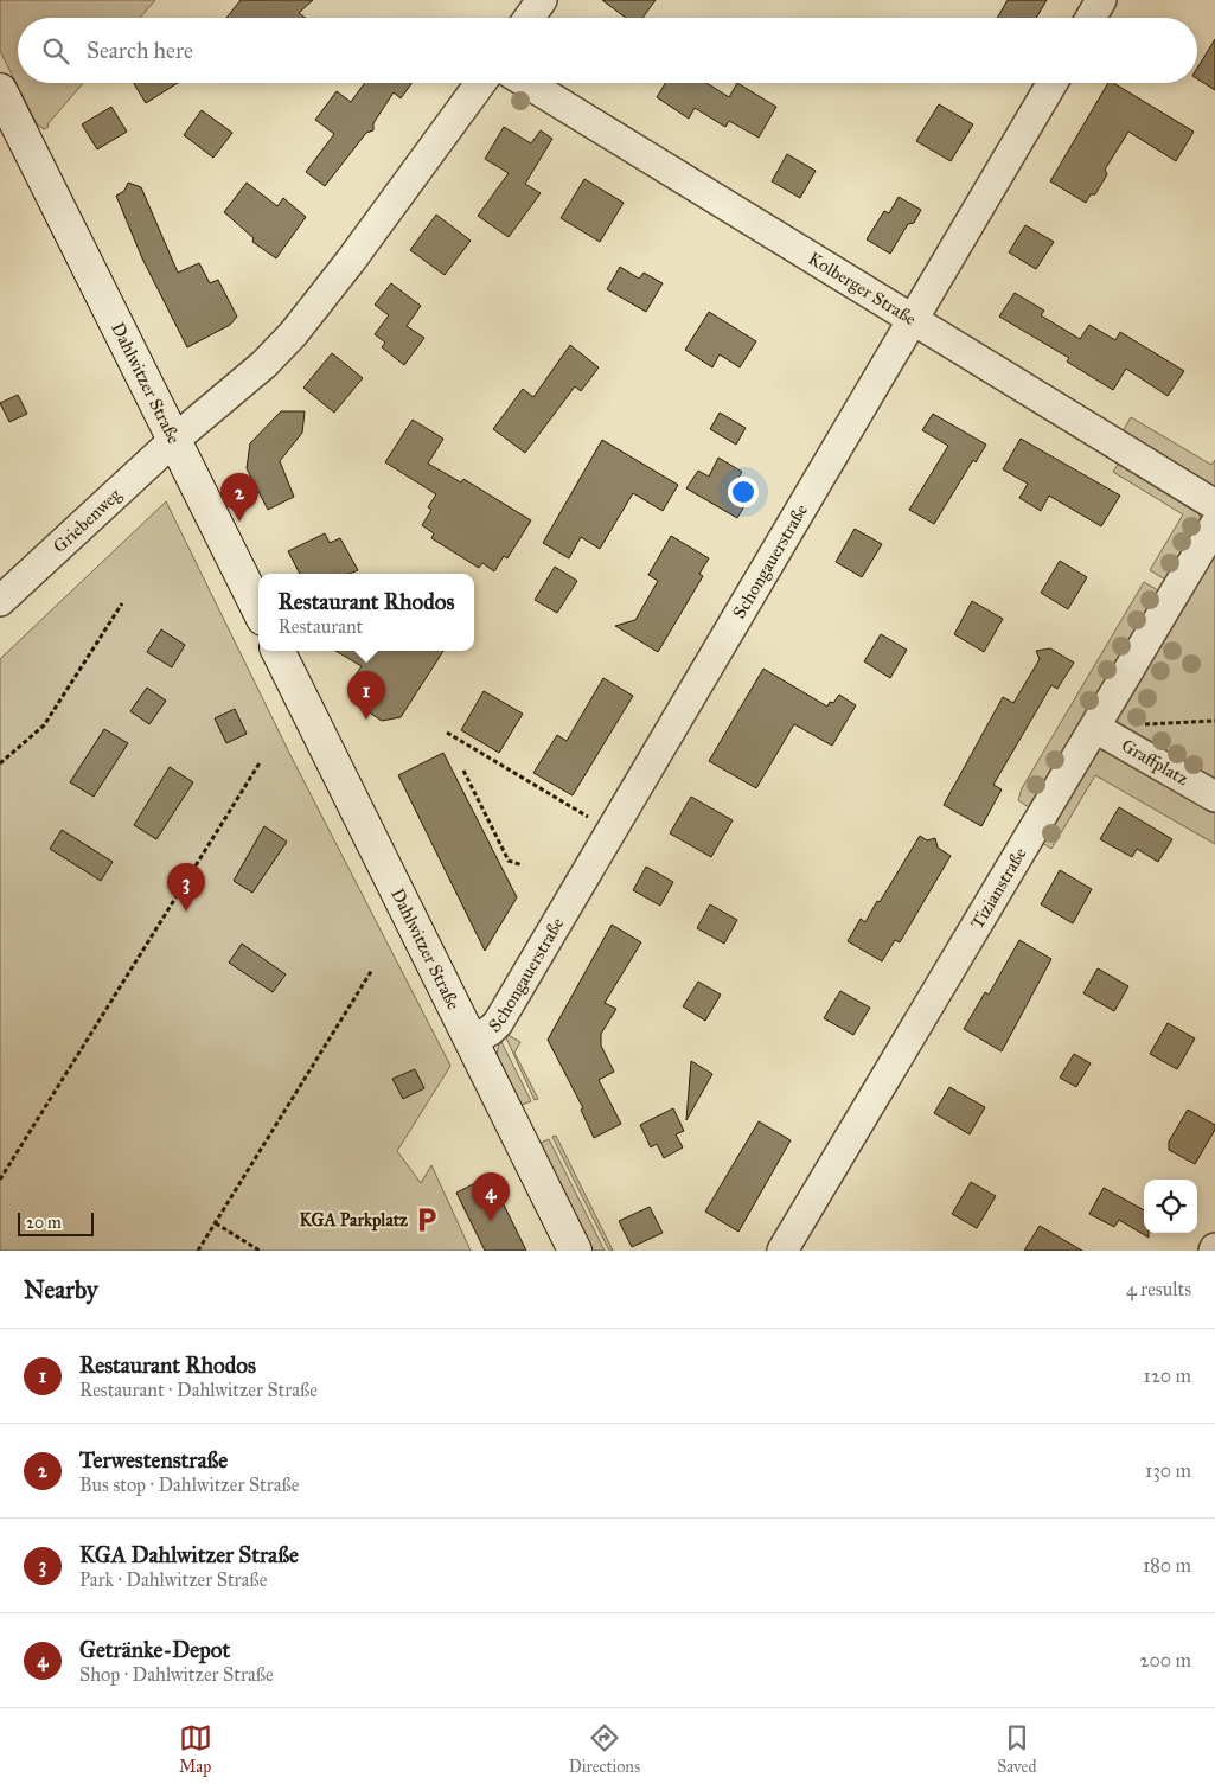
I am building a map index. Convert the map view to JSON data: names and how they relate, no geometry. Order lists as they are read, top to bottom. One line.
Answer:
{"streets":{"main road":["Dahlwitzer Straße"],"street":["Kolberger Straße","Griebenweg","Schongauerstraße","Graffplatz","Tizianstraße"]},"crossings":[["Kolberger Straße","Schongauerstraße"],["Dahlwitzer Straße","Griebenweg"],["Dahlwitzer Straße","Schongauerstraße"],["Graffplatz","Tizianstraße"]],"places":{"parking":["KGA Parkplatz"]},"scale_bar":"20 m","page":{"search":"Search here","pins":["2","1","3","4"],"popup":["Restaurant Rhodos","Restaurant"],"scale":"20 m","heading":["Nearby","4 results"],"list":[{"mark":"1","name":"Restaurant Rhodos","note":"Restaurant · Dahlwitzer Straße","value":"120 m"},{"mark":"2","name":"Terwestenstraße","note":"Bus stop · Dahlwitzer Straße","value":"130 m"},{"mark":"3","name":"KGA Dahlwitzer Straße","note":"Park · Dahlwitzer Straße","value":"180 m"},{"mark":"4","name":"Getränke-Depot","note":"Shop · Dahlwitzer Straße","value":"200 m"}],"nav":["Map","Directions","Saved"]}}
